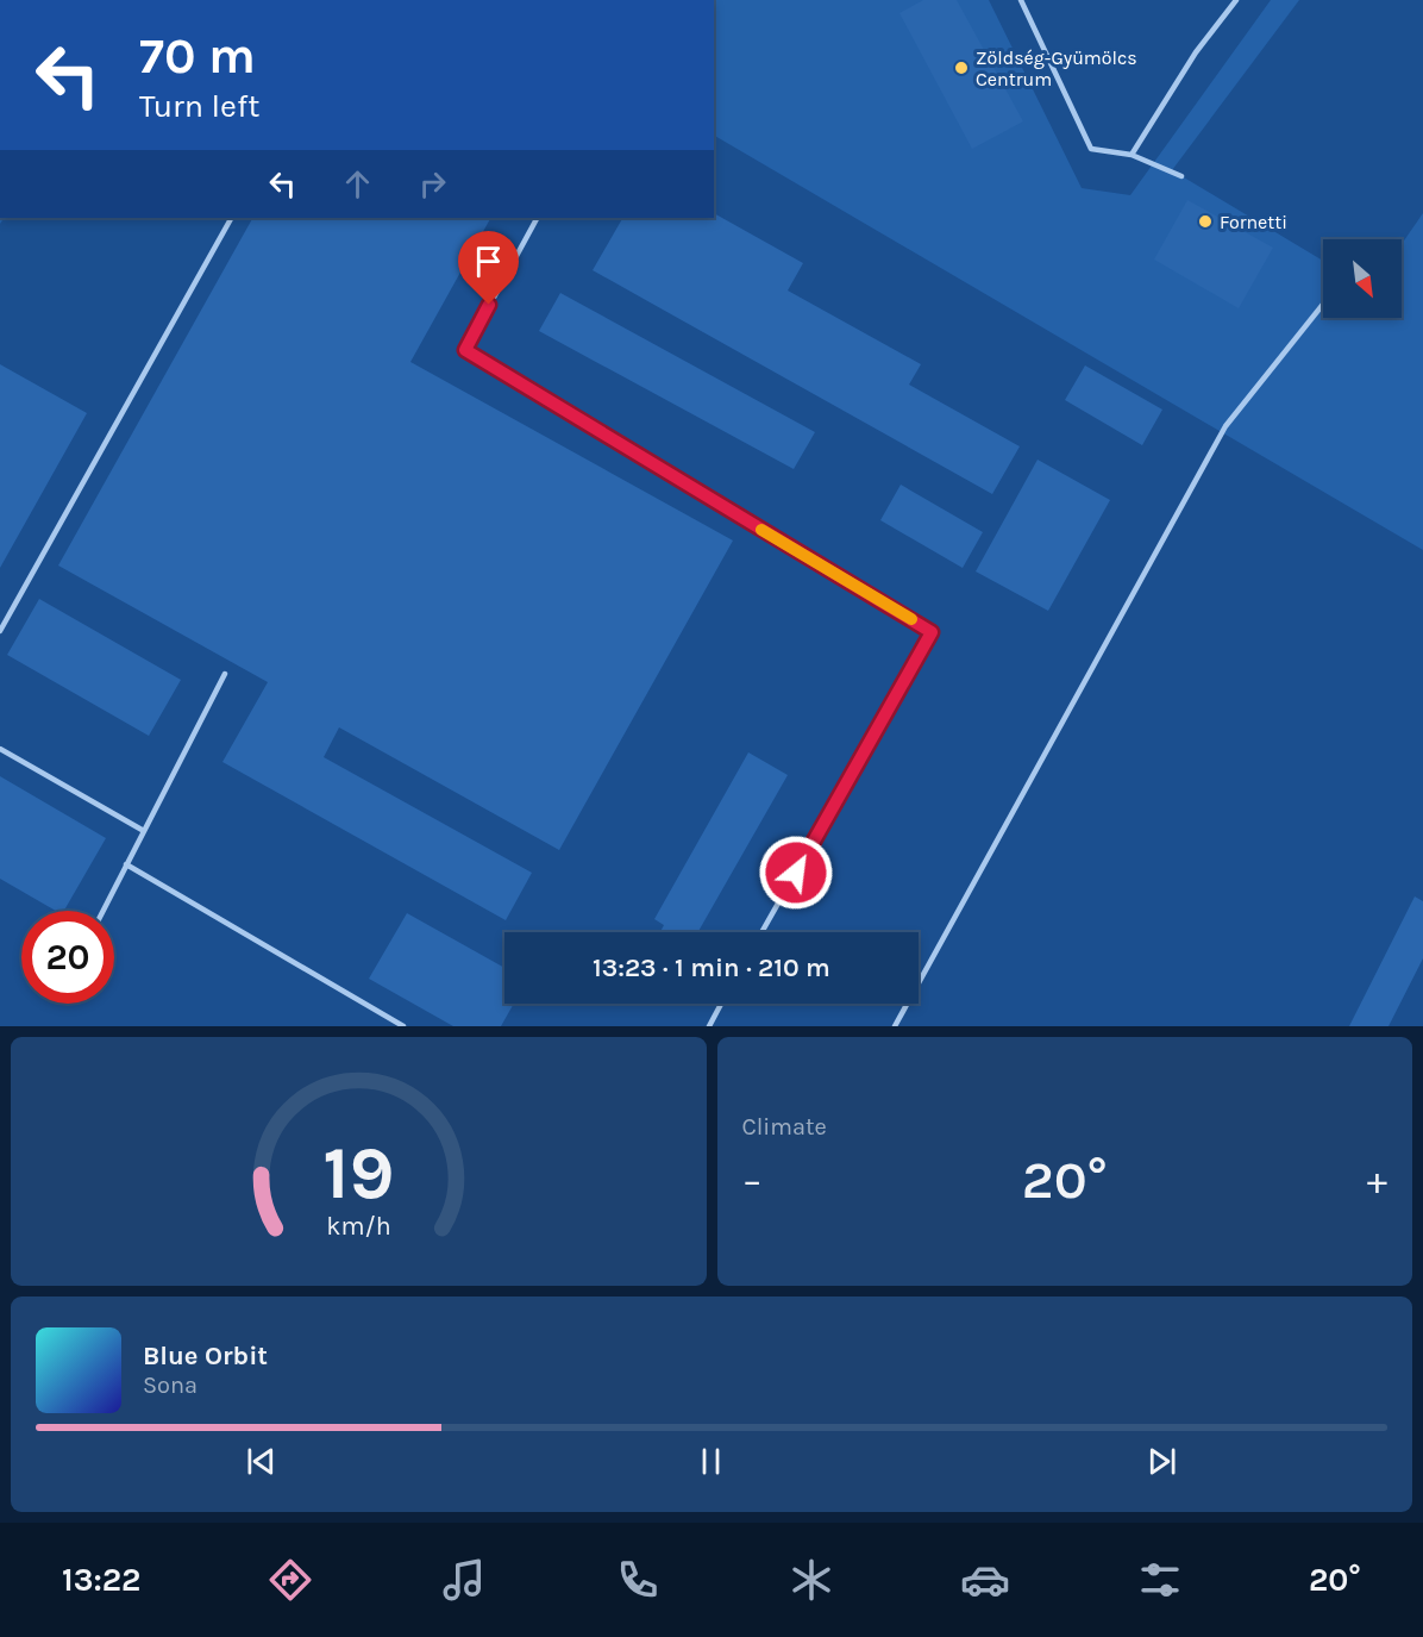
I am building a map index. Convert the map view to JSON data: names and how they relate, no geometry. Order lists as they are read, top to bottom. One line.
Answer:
{"places":["Zöldség-Gyümölcs Centrum","Fornetti"],"north":"bottom right","page":{"turn":["70 m","Turn left"],"limit":"20","trip":"13:23 · 1 min · 210 m","tile":"Climate","heat":["−","20°","+"],"song":["Blue Orbit","Sona"],"tabs":["13:22","20°"],"gauge":["19","km/h"]}}
